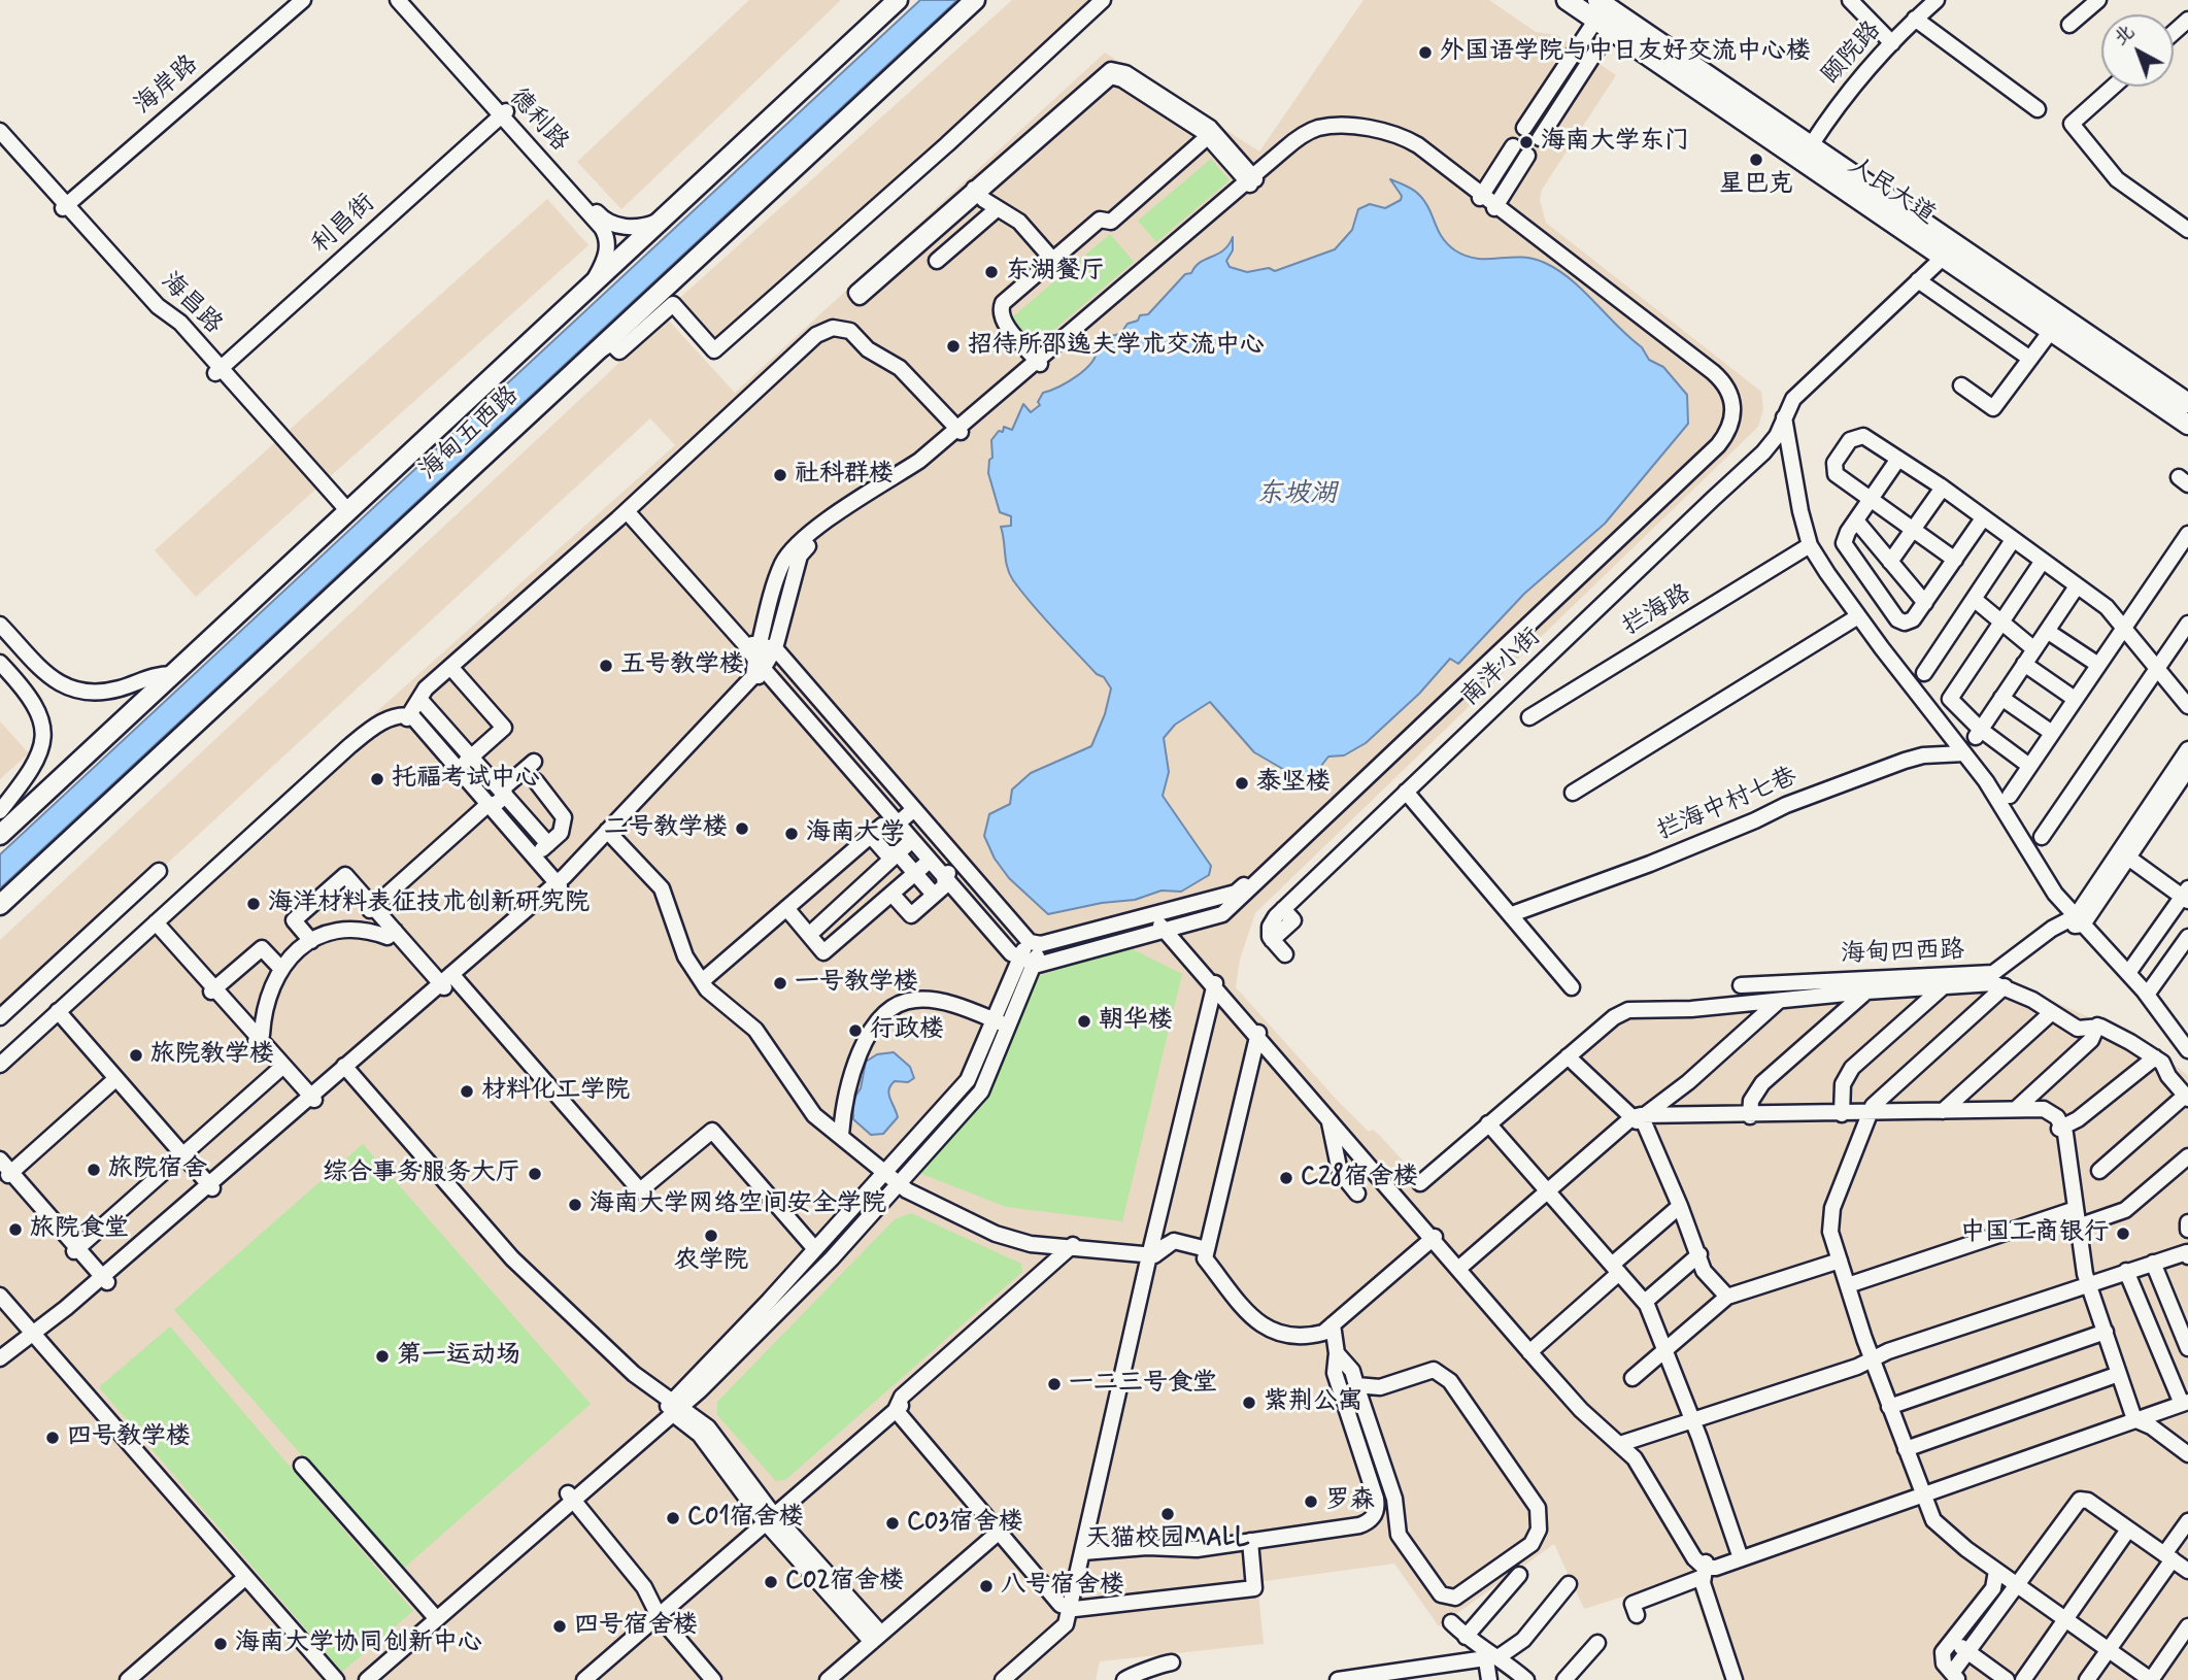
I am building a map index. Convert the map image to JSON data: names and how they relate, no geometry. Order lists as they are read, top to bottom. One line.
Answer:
{"streets":{"main road":["人民大道","海甸五西路"],"street":["颐院路","海岸路","德利路","利昌街","海昌路","拦海路","南洋小街","拦海中村七巷","海甸四西路"]},"crossings":[["颐院路","人民大道"],["海岸路","海昌路"],["德利路","利昌街"],["德利路","海甸五西路"],["人民大道","南洋小街"],["利昌街","海昌路"],["海昌路","海甸五西路"]],"water":["东坡湖"],"places":["外国语学院与中日友好交流中心楼","海南大学东门","星巴克","东湖餐厅","招待所邵逸夫学术交流中心","社科群楼","五号教学楼","托福考试中心","泰坚楼","二号教学楼","海南大学","海洋材料表征技术创新研究院","一号教学楼","朝华楼","行政楼","旅院教学楼","材料化工学院","旅院宿舍","综合事务服务大厅","C28宿舍楼","海南大学网络空间安全学院","旅院食堂","中国工商银行","农学院","第一运动场","一二三号食堂","紫荆公寓","四号教学楼","罗森","天猫校园MALL","C01宿舍楼","C03宿舍楼","C02宿舍楼","八号宿舍楼","四号宿舍楼","海南大学协同创新中心"],"north":"top left"}
